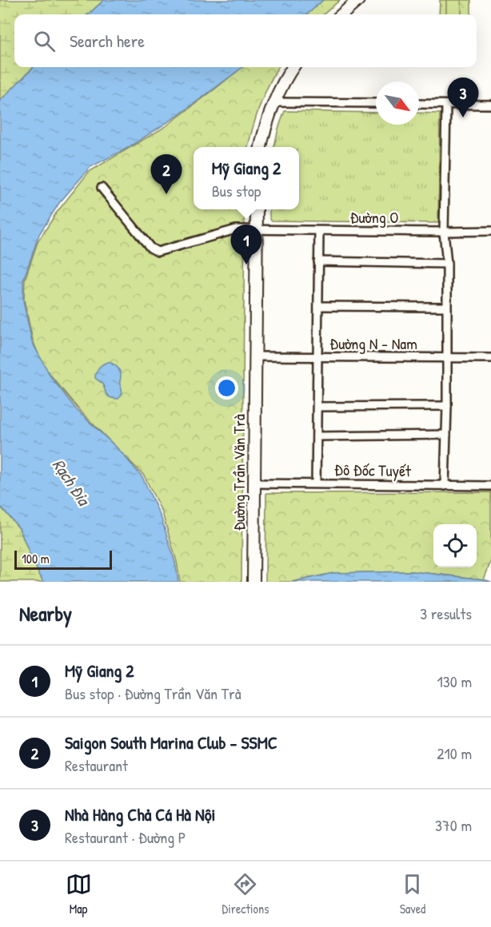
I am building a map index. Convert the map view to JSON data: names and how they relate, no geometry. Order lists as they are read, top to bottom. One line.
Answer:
{"streets":{"main road":["Đường Trần Văn Trà"],"street":["Đường O","Đường N - Nam","Đô Đốc Tuyết"]},"crossings":[["Đường O","Đường Trần Văn Trà"],["Đường N - Nam","Đường Trần Văn Trà"],["Đô Đốc Tuyết","Đường Trần Văn Trà"]],"water":["Rạch Đỉa"],"scale_bar":"100 m","north":"bottom right","page":{"search":"Search here","pins":["3","2","1"],"popup":["Mỹ Giang 2","Bus stop"],"scale":"100 m","heading":["Nearby","3 results"],"list":[{"mark":"1","name":"Mỹ Giang 2","note":"Bus stop · Đường Trần Văn Trà","value":"130 m"},{"mark":"2","name":"Saigon South Marina Club - SSMC","note":"Restaurant","value":"210 m"},{"mark":"3","name":"Nhà Hàng Chả Cá Hà Nội","note":"Restaurant · Đường P","value":"370 m"}],"nav":["Map","Directions","Saved"]}}
